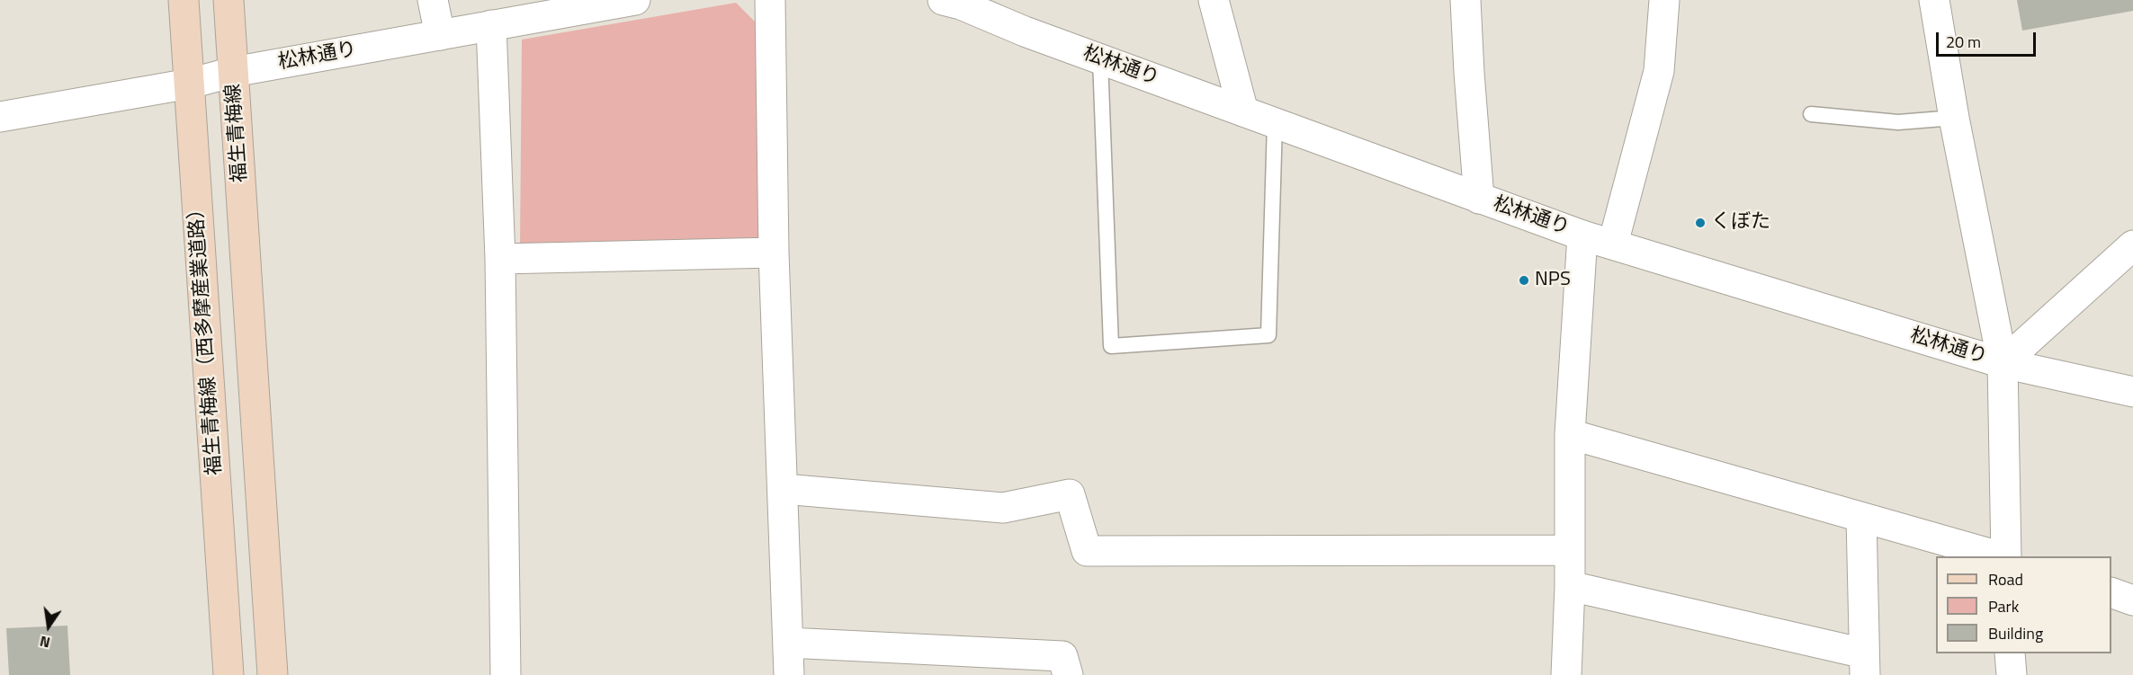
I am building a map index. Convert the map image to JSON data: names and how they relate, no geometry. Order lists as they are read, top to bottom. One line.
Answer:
{"streets":{"main road":["福生青梅線","福生青梅線（西多摩産業道路）"],"street":["松林通り"]},"crossings":[["松林通り","福生青梅線"],["松林通り","福生青梅線（西多摩産業道路）"]],"places":["くぼた","NPS"],"legend":["Road","Park","Building"],"scale_bar":"20 m","north":"bottom"}
